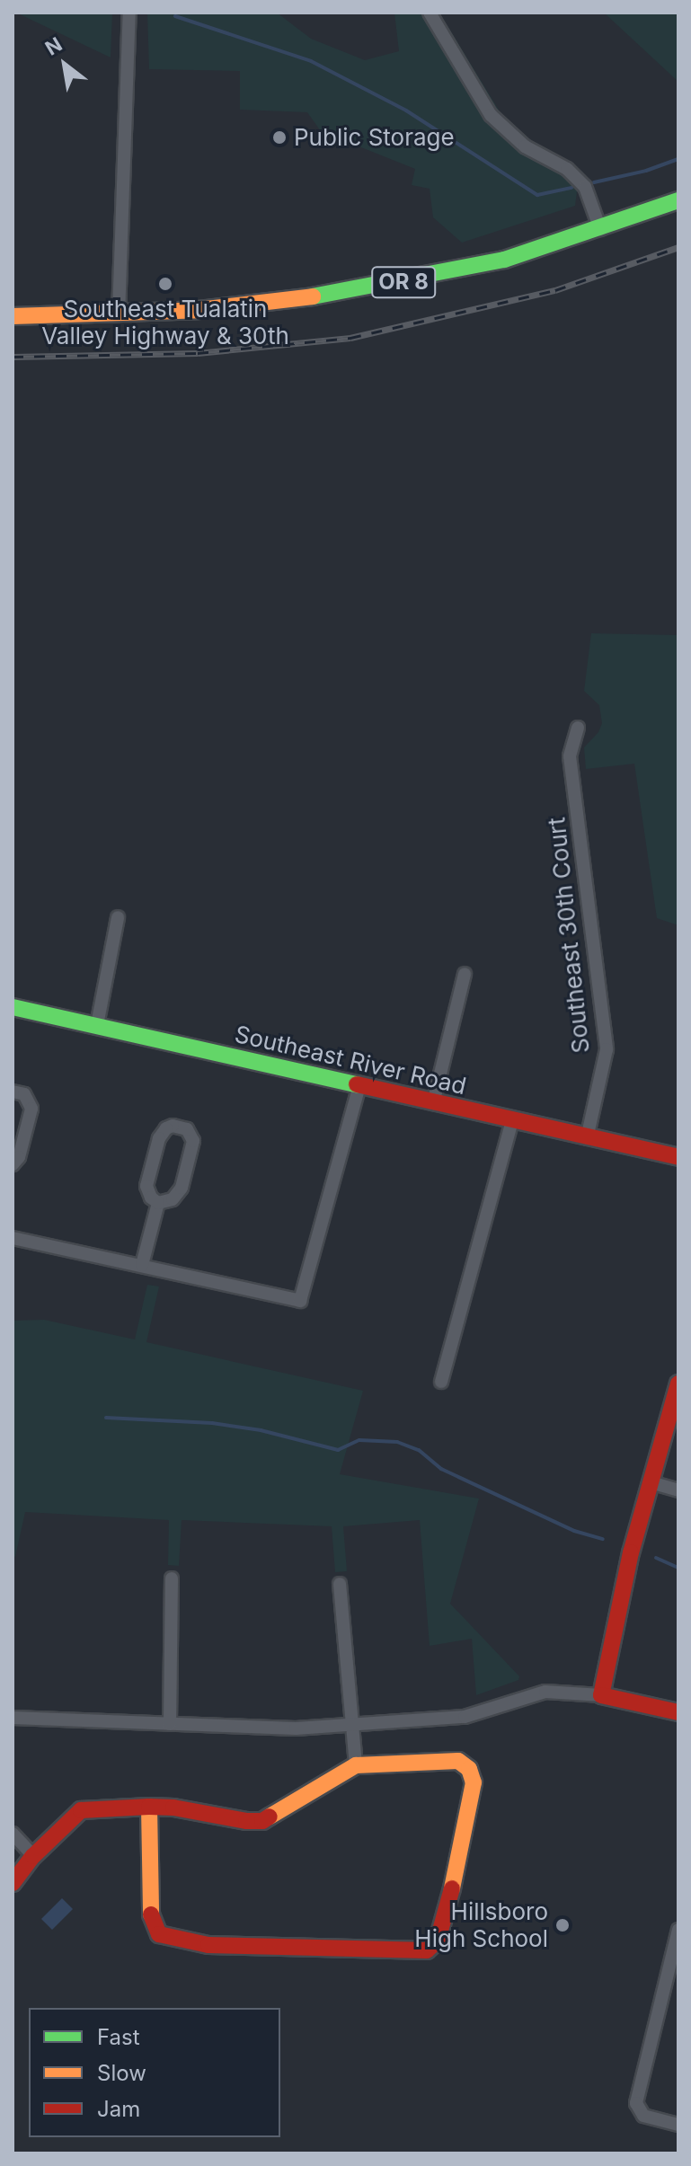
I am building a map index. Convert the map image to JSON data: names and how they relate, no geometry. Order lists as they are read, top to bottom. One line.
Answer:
{"streets":{"street":["OR 8","Southeast 30th Court","Southeast River Road"]},"crossings":[["Southeast 30th Court","Southeast River Road"]],"places":["Public Storage","Southeast Tualatin Valley Highway & 30th","Hillsboro High School"],"legend":["Fast","Slow","Jam"],"north":"top left"}
